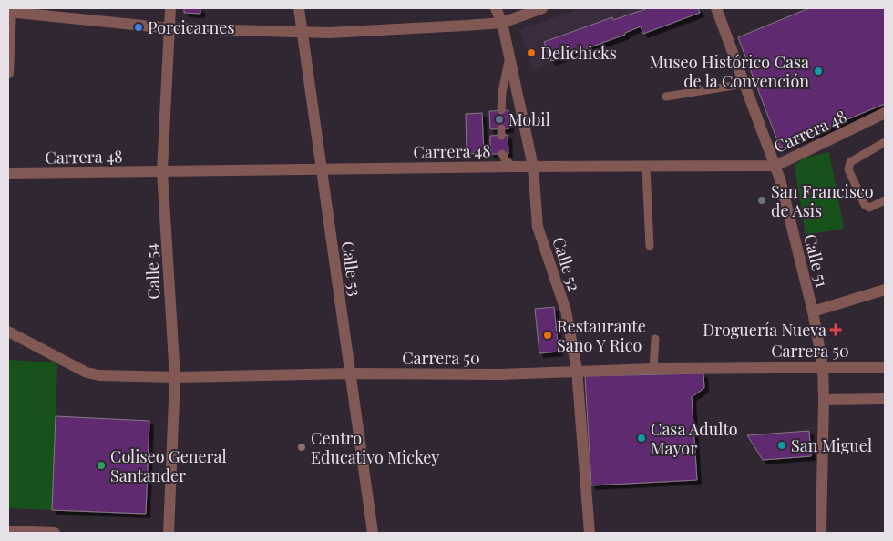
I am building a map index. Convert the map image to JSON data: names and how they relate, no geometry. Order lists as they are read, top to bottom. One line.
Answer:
{"streets":{"street":["Carrera 48","Calle 51","Calle 52","Calle 53","Calle 54","Carrera 50"]},"crossings":[["Carrera 48","Calle 51"],["Carrera 48","Calle 52"],["Carrera 48","Calle 53"],["Carrera 48","Calle 54"],["Calle 51","Carrera 50"],["Calle 52","Carrera 50"],["Calle 53","Carrera 50"],["Calle 54","Carrera 50"]],"places":{"other":["Porcicarnes","Delichicks","Museo Histórico Casa de la Convención","Mobil","San Francisco de Asis","Restaurante Sano Y Rico","Casa Adulto Mayor","San Miguel","Centro Educativo Mickey","Coliseo General Santander"],"health":["Droguería Nueva"]}}
